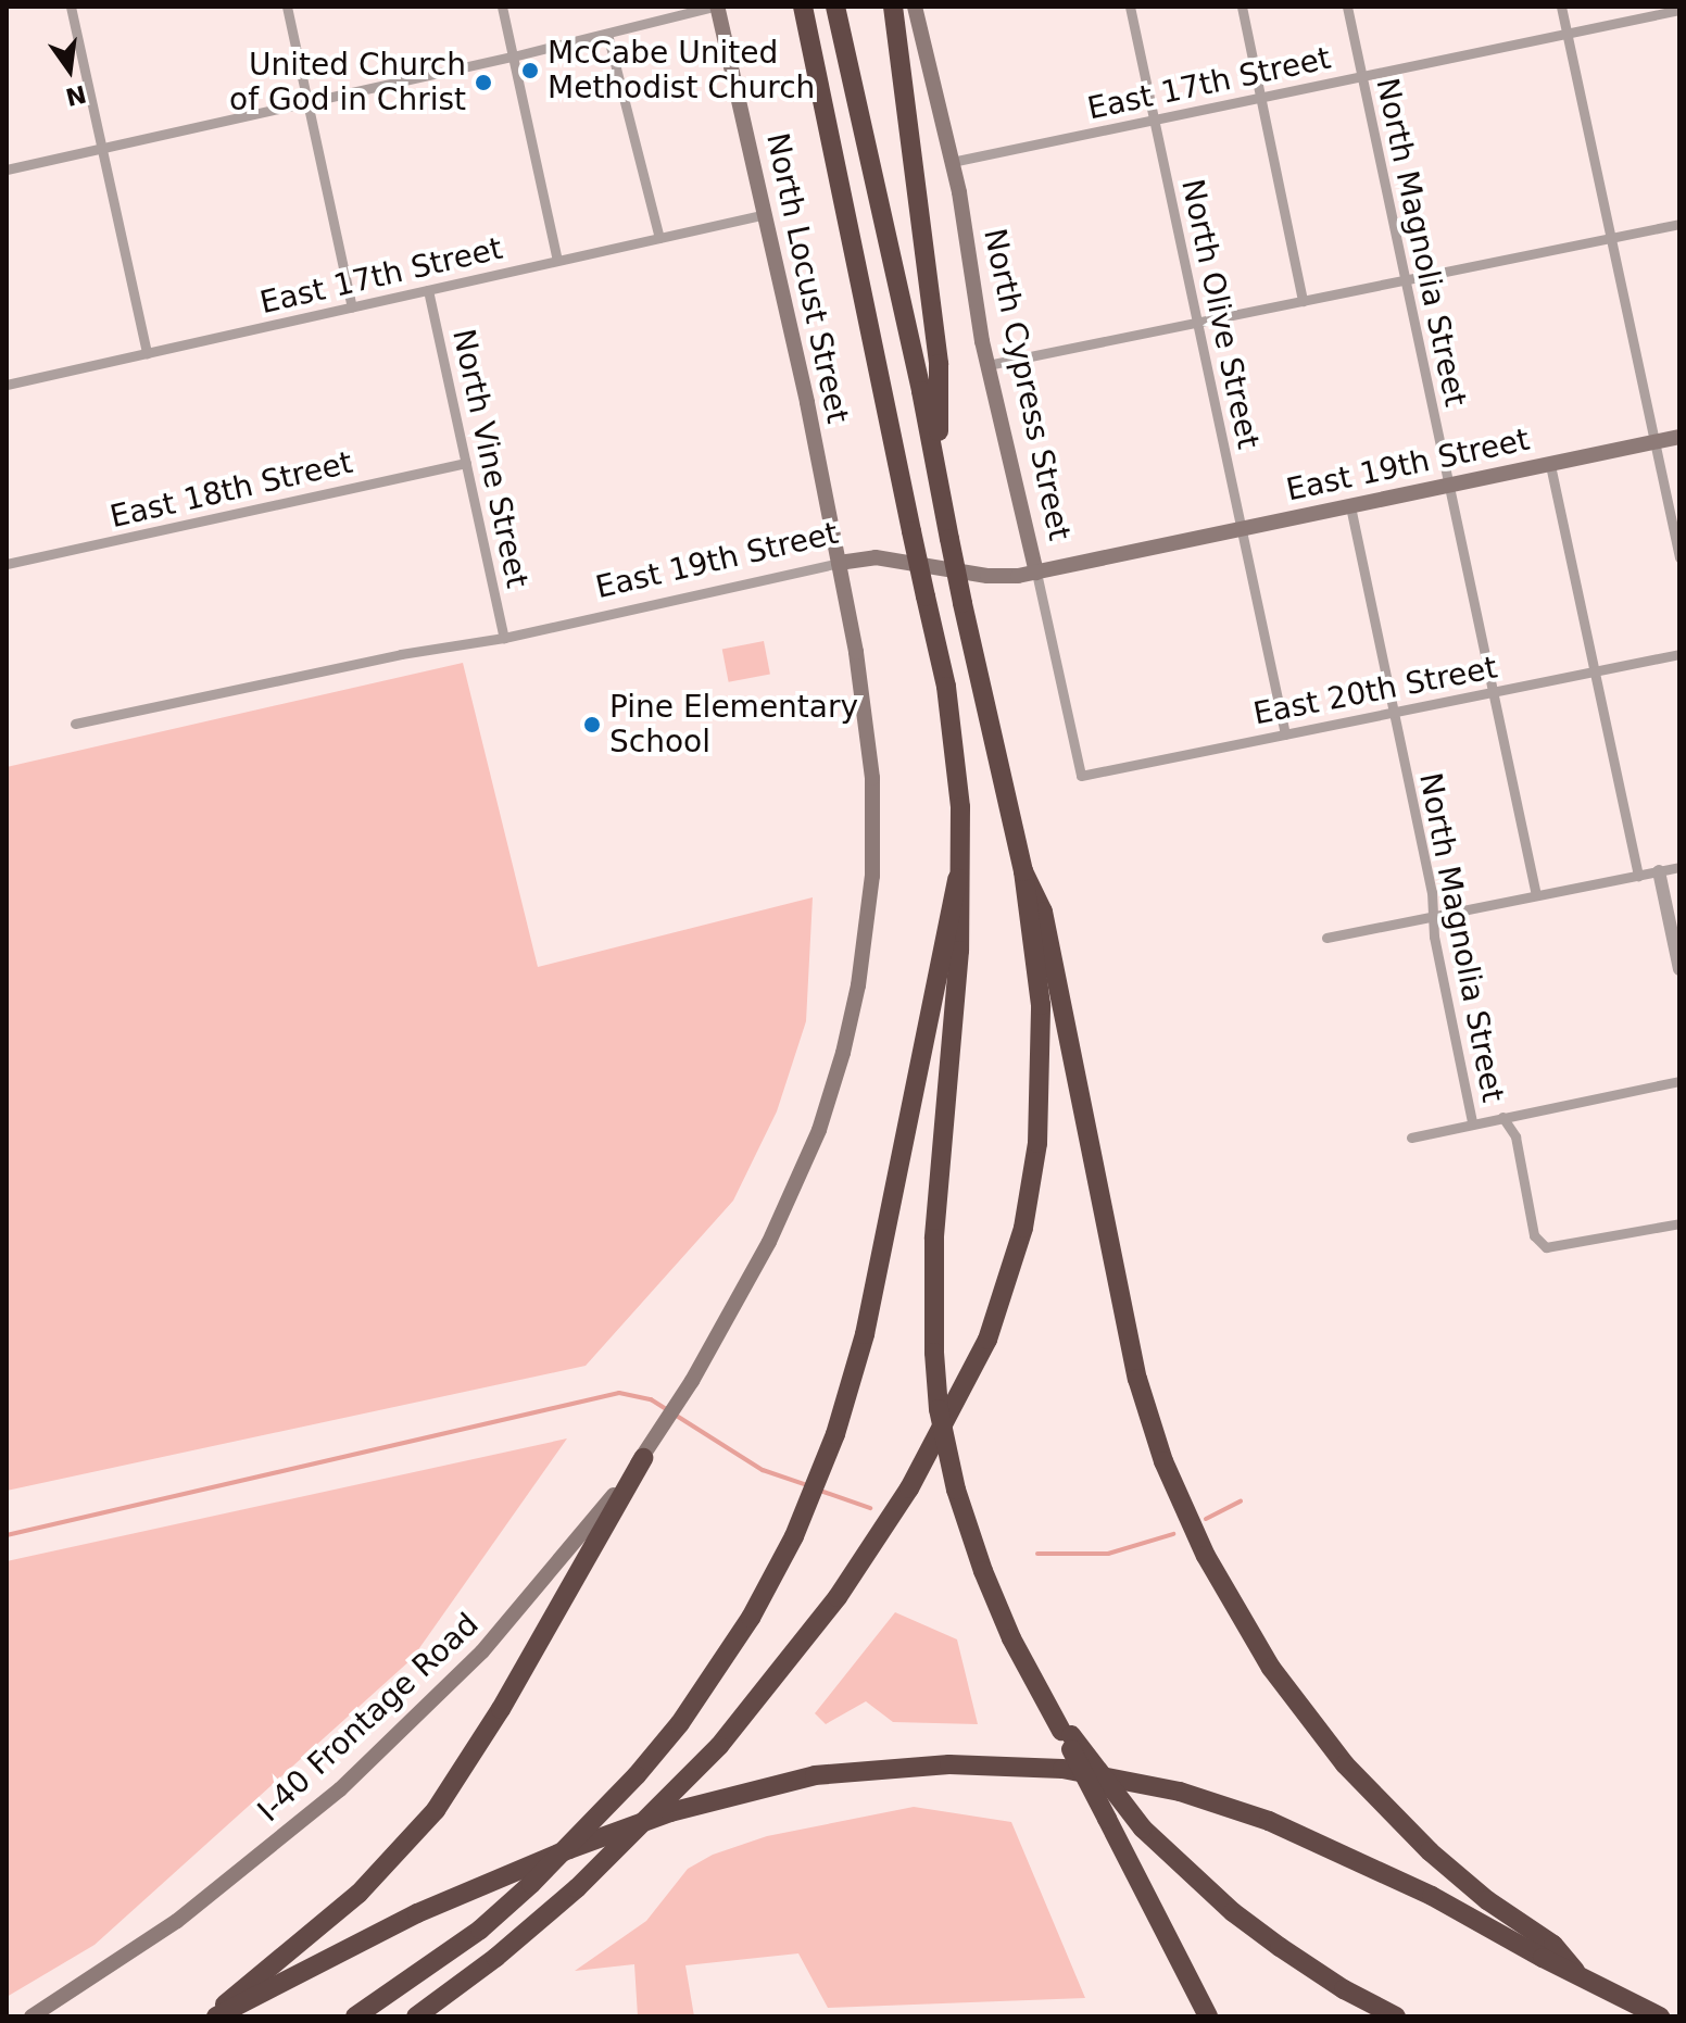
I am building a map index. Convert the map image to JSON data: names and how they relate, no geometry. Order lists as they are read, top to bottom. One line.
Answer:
{"streets":{"main road":["North Locust Street","North Cypress Street","East 19th Street","I-40 Frontage Road"],"street":["East 17th Street","North Magnolia Street","North Olive Street","North Vine Street","East 18th Street","East 20th Street"]},"crossings":[["East 17th Street","North Magnolia Street"],["East 17th Street","North Locust Street"],["East 17th Street","North Olive Street"],["East 17th Street","North Cypress Street"],["East 17th Street","North Vine Street"],["North Magnolia Street","East 19th Street"],["North Magnolia Street","East 20th Street"],["North Locust Street","East 19th Street"],["North Locust Street","I-40 Frontage Road"],["North Olive Street","East 19th Street"],["North Olive Street","East 20th Street"],["North Cypress Street","East 19th Street"],["North Cypress Street","East 20th Street"],["North Vine Street","East 19th Street"],["North Vine Street","East 18th Street"]],"places":["McCabe United Methodist Church","United Church of God in Christ","Pine Elementary School"],"north":"bottom"}
